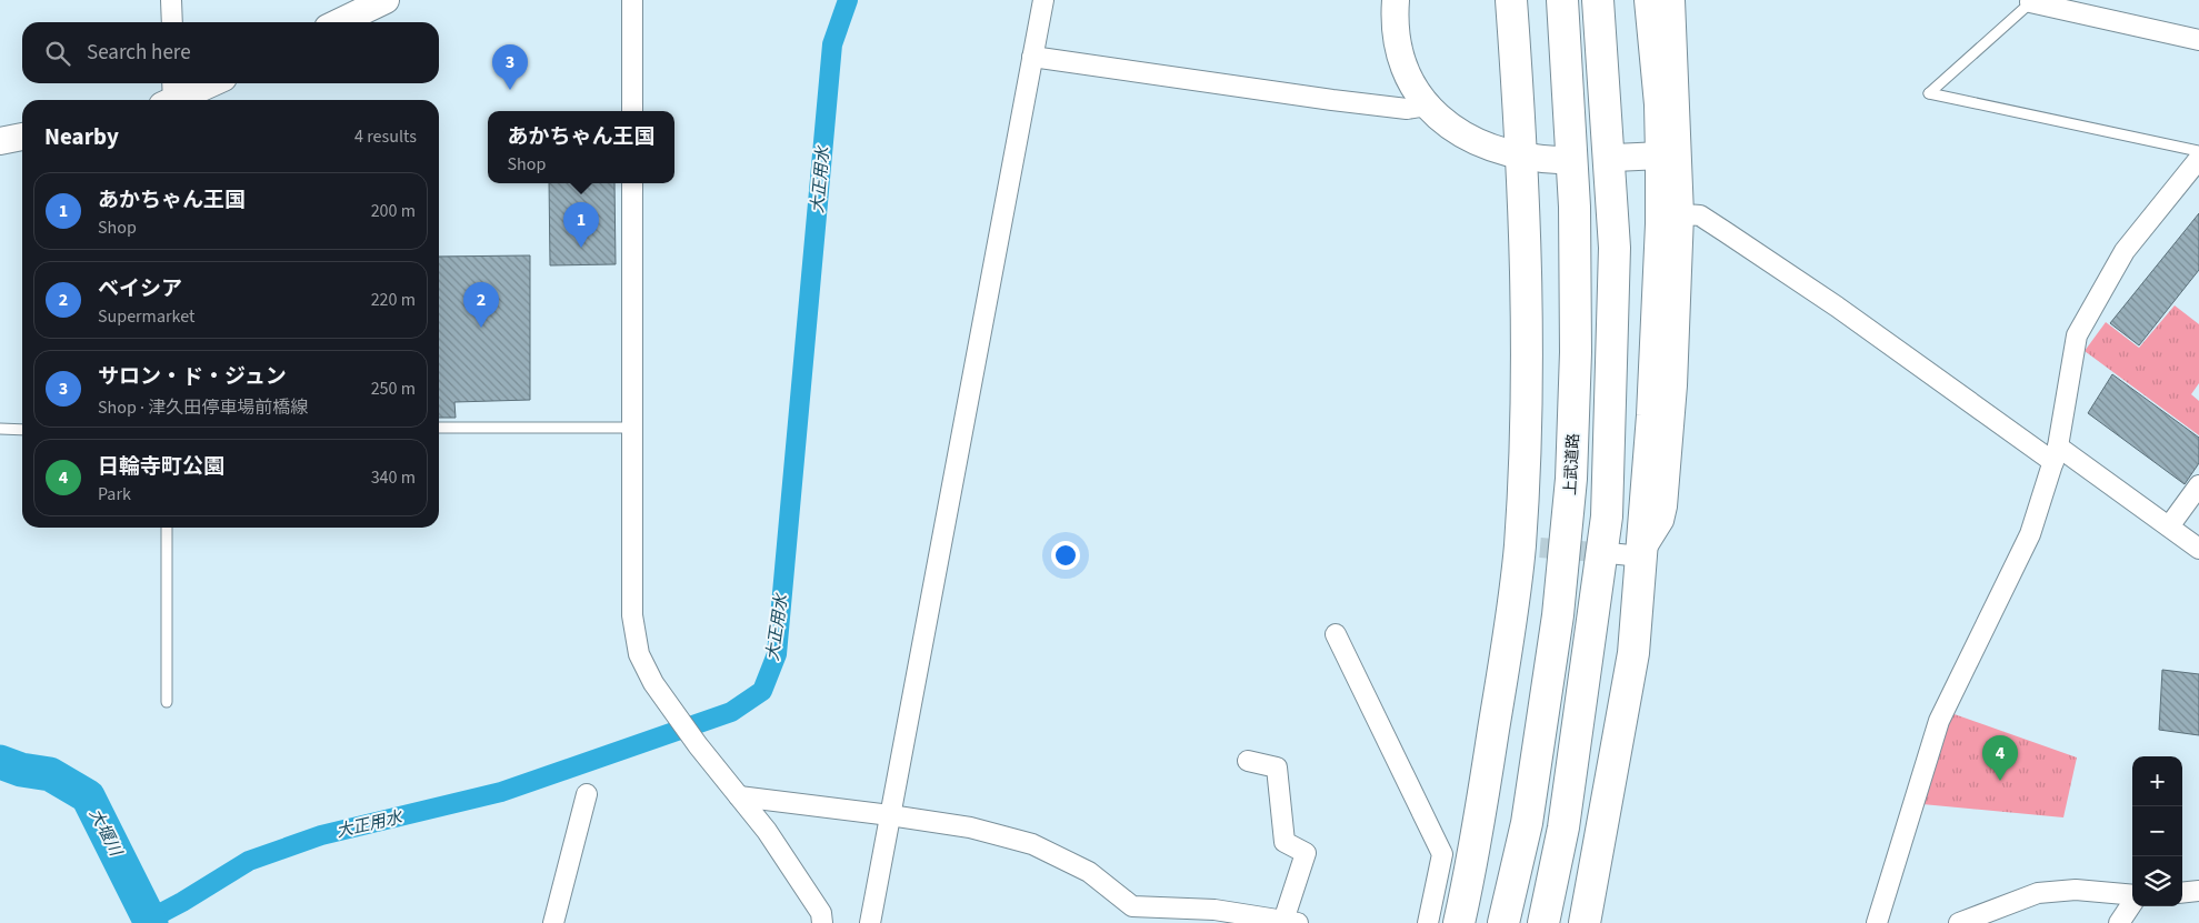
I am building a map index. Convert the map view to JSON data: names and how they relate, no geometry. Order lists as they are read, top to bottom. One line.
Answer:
{"streets":{"highway":["上武道路"]},"water":["大正用水","大堰川"],"page":{"search":"Search here","pins":["3","1","2","4"],"heading":["Nearby","4 results"],"popup":["あかちゃん王国","Shop"],"list":[{"mark":"1","name":"あかちゃん王国","note":"Shop","value":"200 m"},{"mark":"2","name":"ベイシア","note":"Supermarket","value":"220 m"},{"mark":"3","name":"サロン・ド・ジュン","note":"Shop · 津久田停車場前橋線","value":"250 m"},{"mark":"4","name":"日輪寺町公園","note":"Park","value":"340 m"}],"map_buttons":["+","−"]}}
